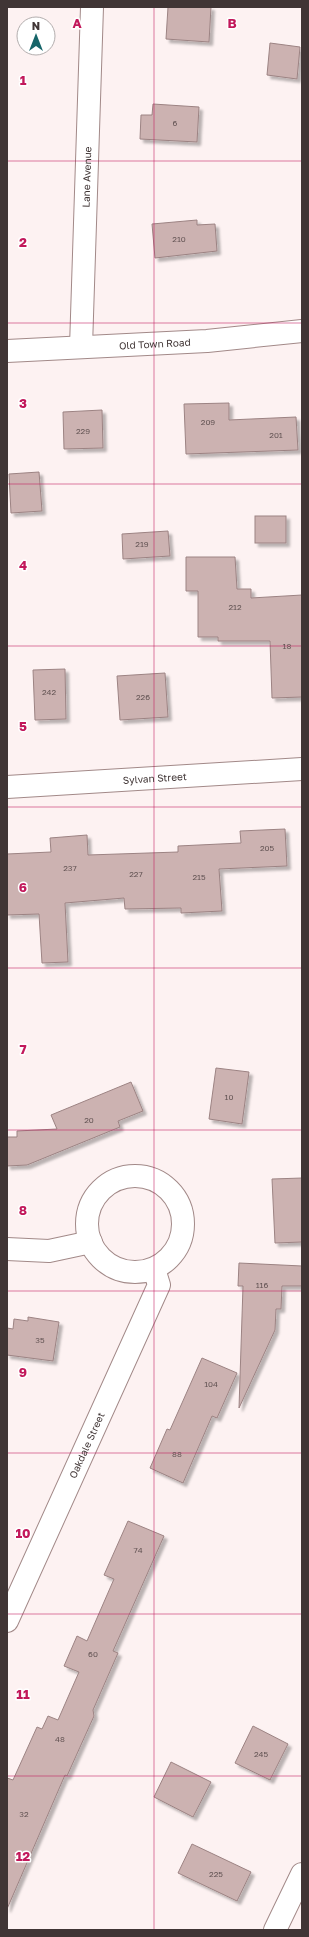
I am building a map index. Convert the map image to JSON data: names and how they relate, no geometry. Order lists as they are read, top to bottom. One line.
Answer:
{"streets":{"street":["Lane Avenue","Old Town Road","Sylvan Street","Oakdale Street"]},"crossings":[["Lane Avenue","Old Town Road"]],"house_numbers":["6","210","209","229","201","219","212","18","242","226","205","237","227","215","10","20","116","35","104","88","74","60","48","245","32","225"],"north":"top","grid":{"columns":["A","B"],"rows":["1","2","3","4","5","6","7","8","9","10","11","12"]}}
